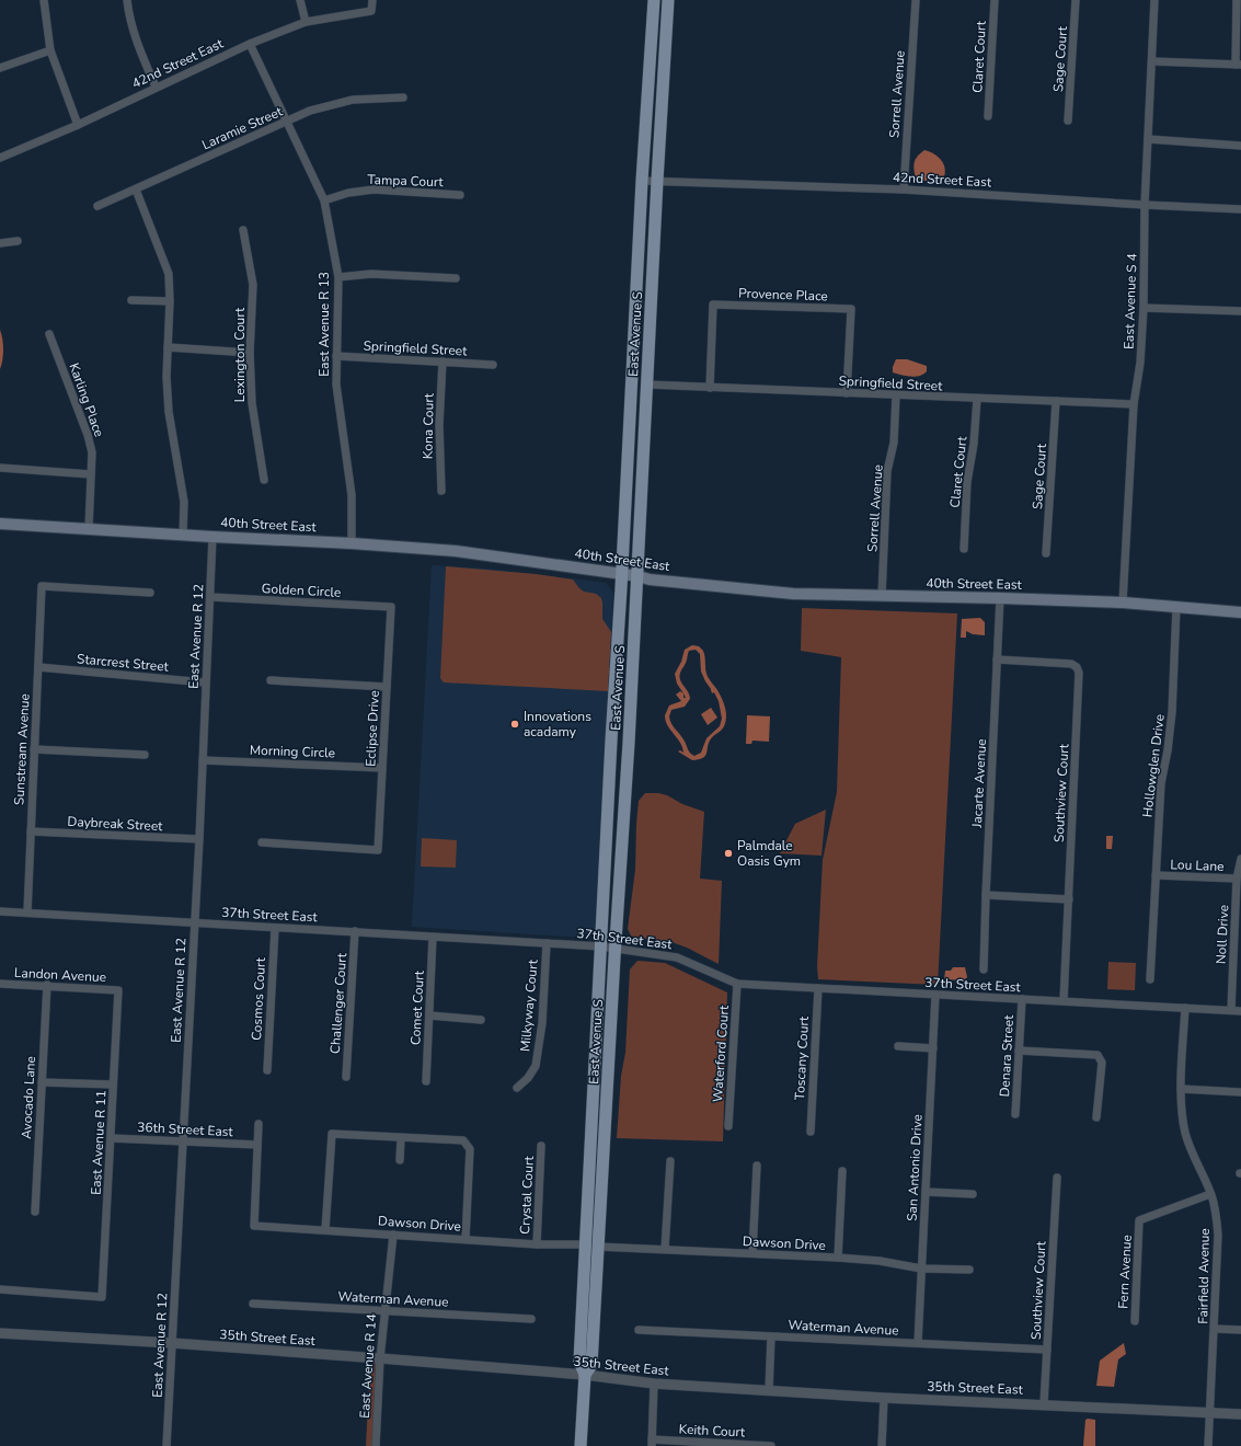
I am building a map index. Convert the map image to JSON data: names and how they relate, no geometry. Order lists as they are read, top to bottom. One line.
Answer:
{"streets":{"main road":["East Avenue S","40th Street East"],"street":["Claret Court","Sage Court","42nd Street East","Sorrell Avenue","Laramie Street","Tampa Court","Provence Place","East Avenue S 4","East Avenue R 13","Springfield Street","Lexington Court","Karling Place","Kona Court","Golden Circle","East Avenue R 12","Starcrest Street","Eclipse Drive","Sunstream Avenue","Morning Circle","Hollowglen Drive","Jacarte Avenue","Southview Court","Daybreak Street","Lou Lane","37th Street East","Noll Drive","Landon Avenue","Cosmos Court","Challenger Court","Milkyway Court","Comet Court","Waterford Court","Denara Street","Toscany Court","Avocado Lane","36th Street East","East Avenue R 11","San Antonio Drive","Crystal Court","Dawson Drive","Fern Avenue","Fairfield Avenue","Waterman Avenue","35th Street East","East Avenue R 14","Keith Court"]},"crossings":[["Claret Court","Springfield Street"],["Sage Court","Springfield Street"],["42nd Street East","Sorrell Avenue"],["42nd Street East","East Avenue S 4"],["42nd Street East","East Avenue R 13"],["42nd Street East","East Avenue S"],["Sorrell Avenue","Springfield Street"],["Sorrell Avenue","40th Street East"],["Laramie Street","East Avenue R 13"],["Tampa Court","East Avenue R 13"],["Provence Place","Springfield Street"],["East Avenue S 4","Springfield Street"],["East Avenue S 4","40th Street East"],["East Avenue R 13","Springfield Street"],["East Avenue R 13","40th Street East"],["East Avenue S","Springfield Street"],["East Avenue S","40th Street East"],["East Avenue S","37th Street East"],["East Avenue S","Dawson Drive"],["East Avenue S","35th Street East"],["Springfield Street","Kona Court"],["Karling Place","40th Street East"],["40th Street East","East Avenue R 12"],["40th Street East","Hollowglen Drive"],["40th Street East","Jacarte Avenue"],["Golden Circle","East Avenue R 12"],["Golden Circle","Eclipse Drive"],["East Avenue R 12","Starcrest Street"],["East Avenue R 12","Morning Circle"],["East Avenue R 12","Daybreak Street"],["East Avenue R 12","37th Street East"],["East Avenue R 12","36th Street East"],["East Avenue R 12","35th Street East"],["Starcrest Street","Sunstream Avenue"],["Eclipse Drive","Morning Circle"],["Sunstream Avenue","Daybreak Street"],["Sunstream Avenue","37th Street East"],["Hollowglen Drive","Lou Lane"],["Jacarte Avenue","Southview Court"],["Southview Court","37th Street East"],["Southview Court","Waterman Avenue"],["Southview Court","35th Street East"],["Lou Lane","Noll Drive"],["37th Street East","Noll Drive"],["37th Street East","Cosmos Court"],["37th Street East","Challenger Court"],["37th Street East","Milkyway Court"],["37th Street East","Comet Court"],["37th Street East","Waterford Court"],["37th Street East","Denara Street"],["37th Street East","Toscany Court"],["37th Street East","San Antonio Drive"],["37th Street East","Fairfield Avenue"],["Landon Avenue","Avocado Lane"],["Landon Avenue","East Avenue R 11"],["36th Street East","East Avenue R 11"],["36th Street East","Dawson Drive"],["San Antonio Drive","Dawson Drive"],["San Antonio Drive","Waterman Avenue"],["Crystal Court","Dawson Drive"],["Dawson Drive","East Avenue R 14"],["Fern Avenue","Fairfield Avenue"],["Fairfield Avenue","35th Street East"],["Waterman Avenue","East Avenue R 14"],["35th Street East","East Avenue R 14"]],"places":["Innovations acadamy","Palmdale Oasis Gym"]}
